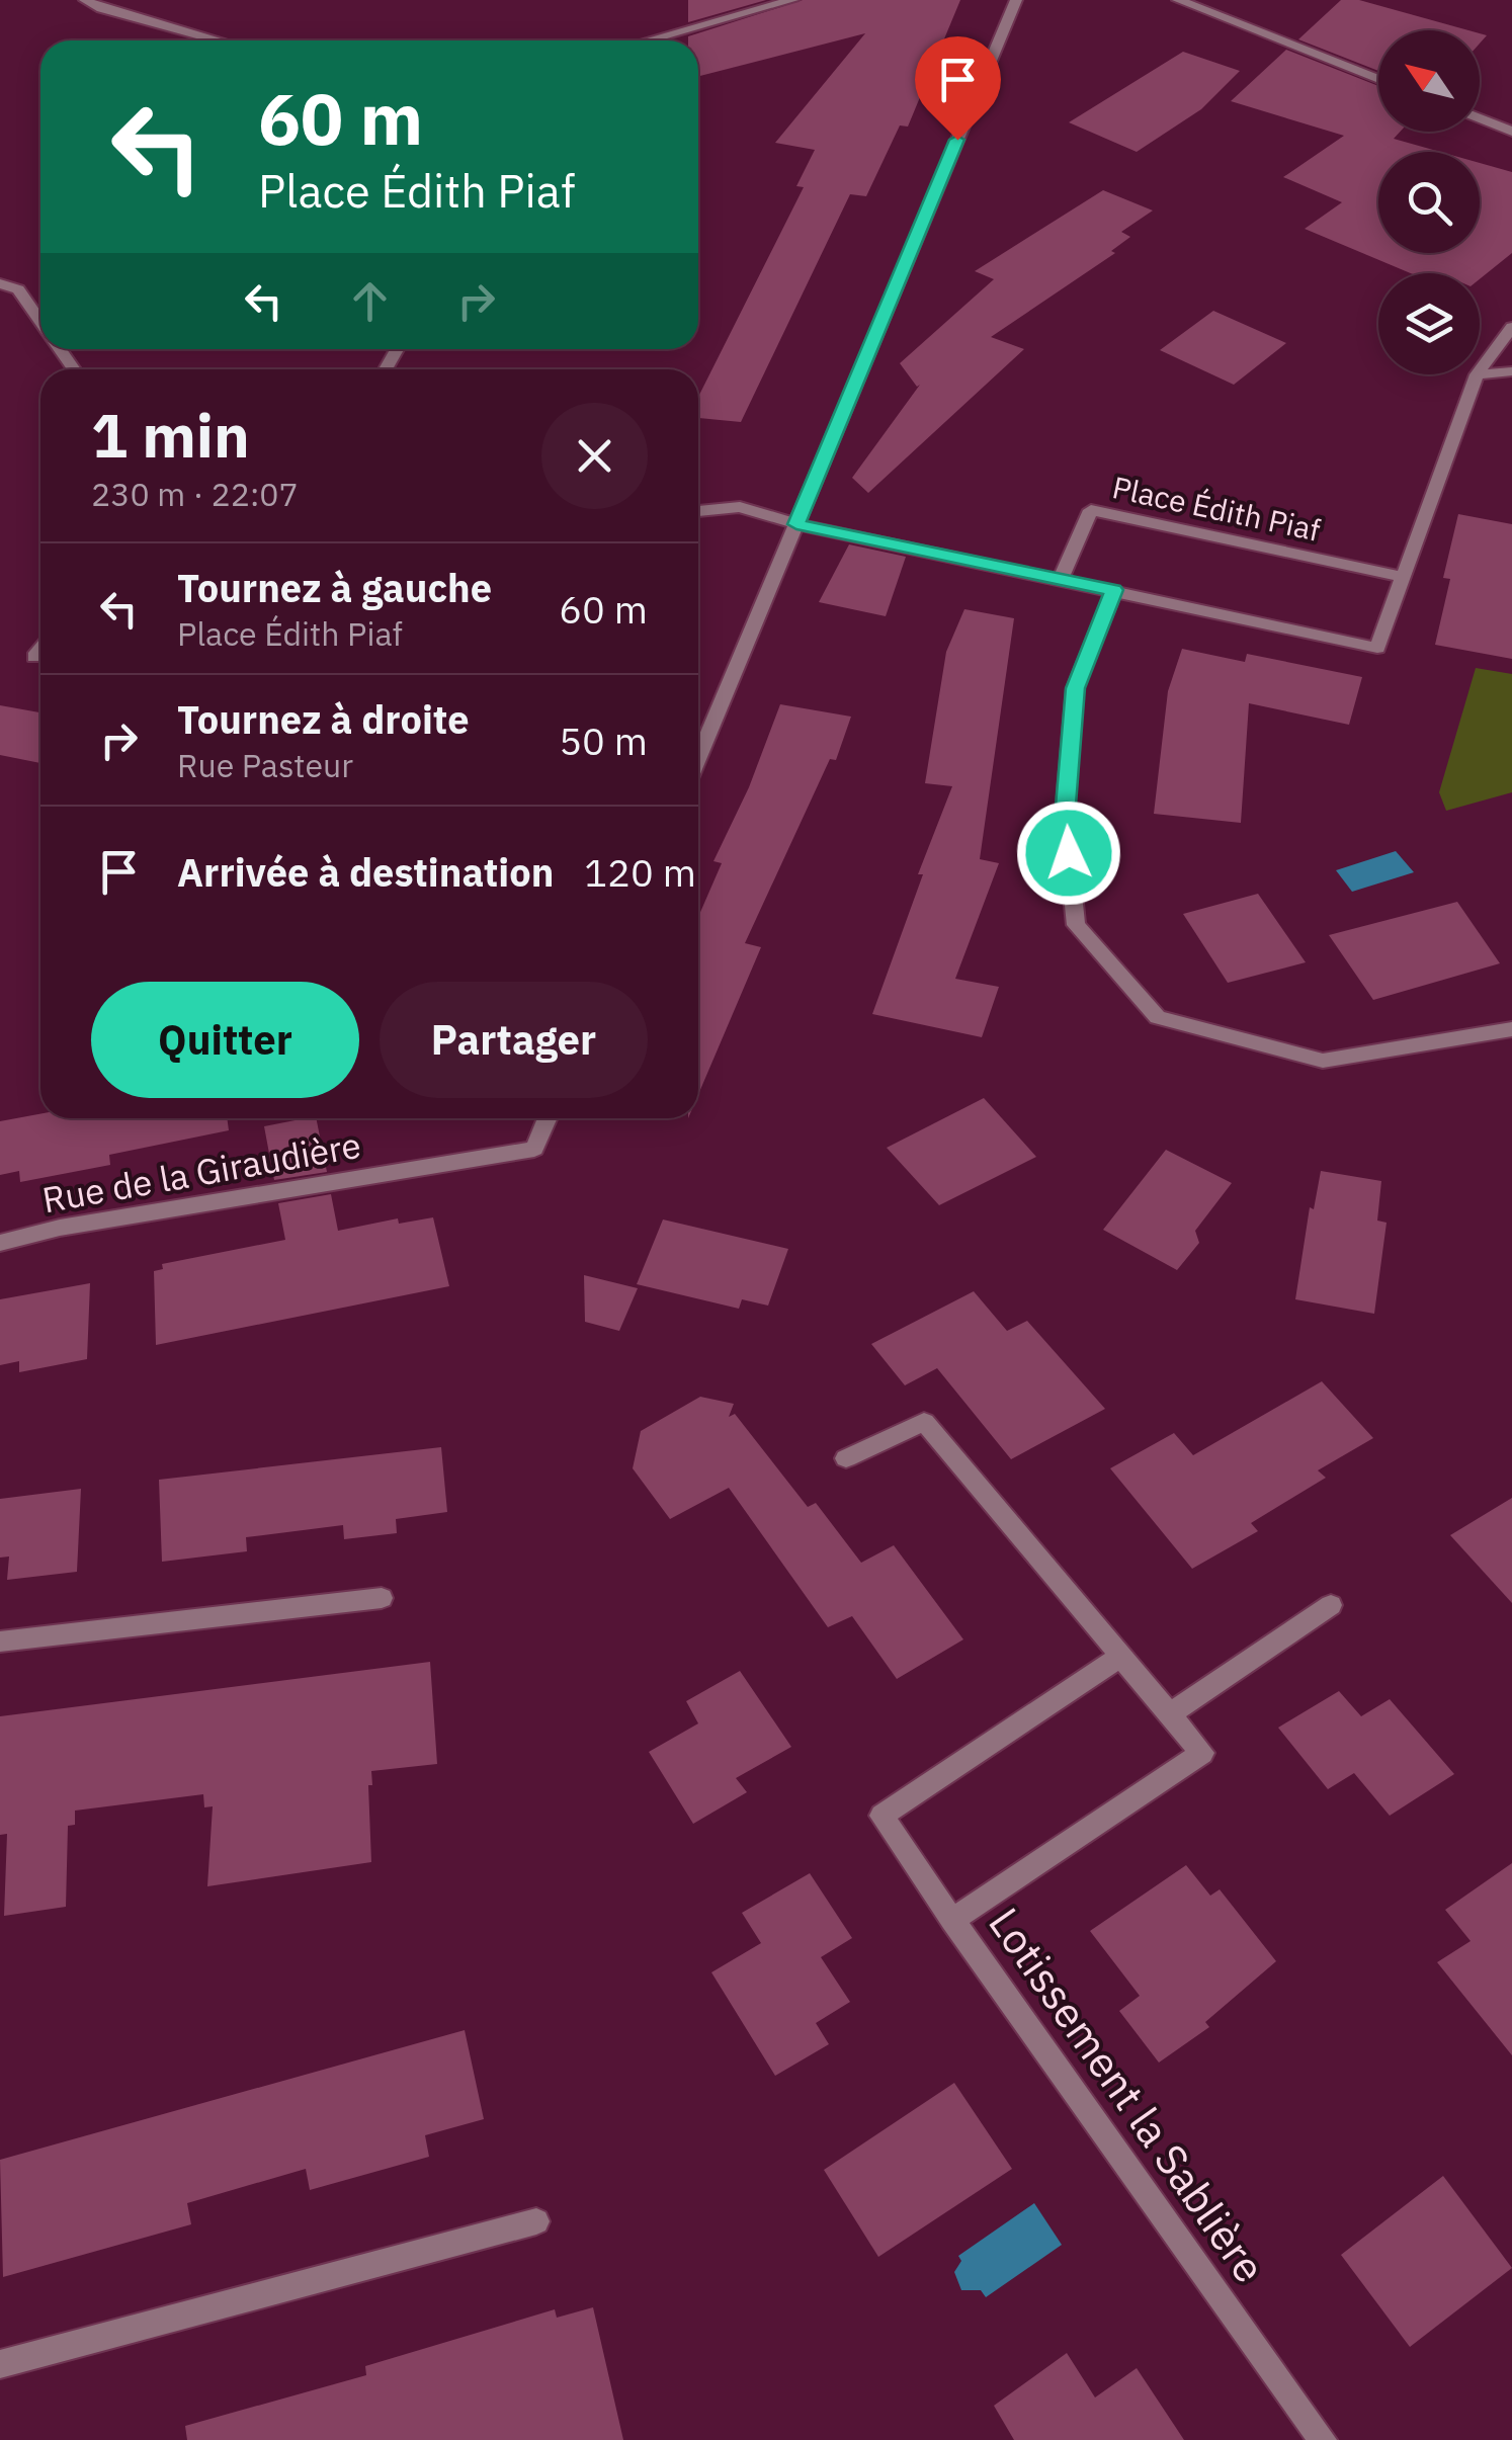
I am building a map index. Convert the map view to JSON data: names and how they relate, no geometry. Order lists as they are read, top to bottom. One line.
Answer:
{"streets":{"street":["Place Édith Piaf","Rue de la Giraudière","Lotissement la Sablière"]},"north":"top left","page":{"turn":["60 m","Place Édith Piaf"],"heading":["1 min","230 m · 22:07"],"list":[{"name":"Tournez à gauche","note":"Place Édith Piaf","value":"60 m"},{"name":"Tournez à droite","note":"Rue Pasteur","value":"50 m"},{"name":"Arrivée à destination","value":"120 m"}],"buttons":["Quitter","Partager"]}}
